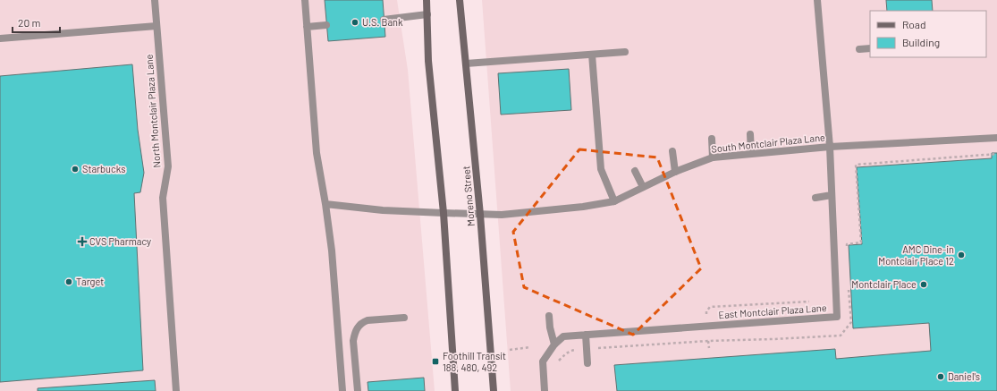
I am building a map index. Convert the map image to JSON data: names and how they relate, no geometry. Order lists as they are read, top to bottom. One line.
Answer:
{"streets":{"street":["North Montclair Plaza Lane","South Montclair Plaza Lane","Moreno Street","East Montclair Plaza Lane"]},"crossings":[["South Montclair Plaza Lane","Moreno Street"],["South Montclair Plaza Lane","East Montclair Plaza Lane"]],"places":{"other":["U.S. Bank","Starbucks","AMC Dine-in Montclair Place 12","Target","Montclair Place","Daniel's"],"health":["CVS Pharmacy"],"transit":["Foothill Transit 188, 480, 492"]},"legend":["Road","Building"],"scale_bar":"20 m"}
